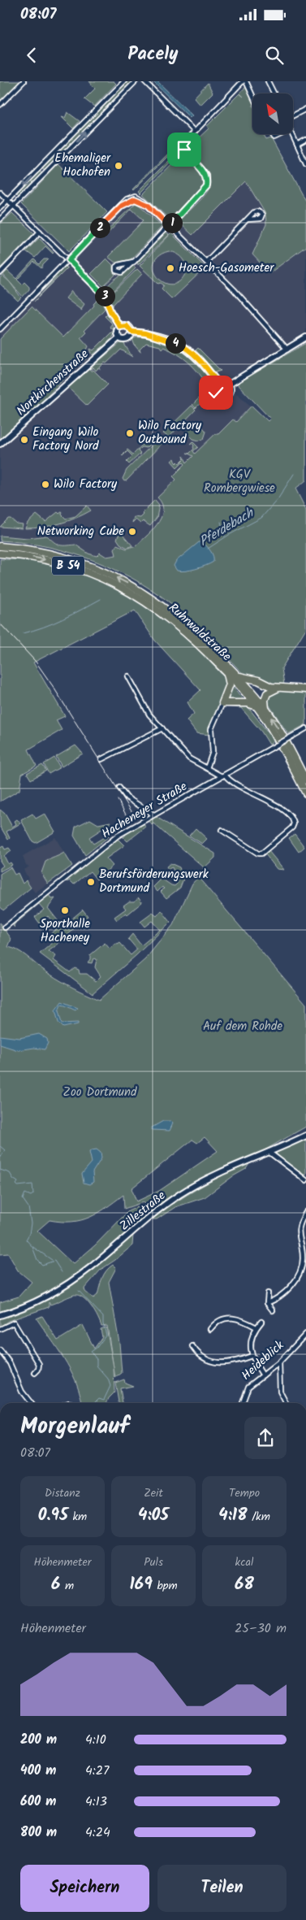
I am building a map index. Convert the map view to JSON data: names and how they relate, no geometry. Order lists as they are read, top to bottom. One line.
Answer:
{"streets":{"highway":["B 54","Ruhrwaldstraße"],"main road":["Nortkirchenstraße","Zillestraße"],"street":["Hacheneyer Straße","Heideblick"]},"water":["Pferdebach"],"parks":["KGV Rombergwiese","Auf dem Rohde","Zoo Dortmund"],"places":["Ehemaliger Hochofen","Hoesch-Gasometer","Wilo Factory Outbound","Eingang Wilo Factory Nord","Wilo Factory","Networking Cube","Berufsförderungswerk Dortmund","Sporthalle Hacheney"],"north":"top left","page":{"status":"08:07","header":"Pacely","pins":["1","2","3","4"],"heading":["Morgenlauf","08:07"],"stats":[["Distanz","0.95 km"],["Zeit","4:05"],["Tempo","4:18 /km"],["Höhenmeter","6 m"],["Puls","169 bpm"],["kcal","68"]],"chart":["Höhenmeter","25–30 m"],"list":[{"name":"200 m","note":"4:10"},{"name":"400 m","note":"4:27"},{"name":"600 m","note":"4:13"},{"name":"800 m","note":"4:24"}],"buttons":["Speichern","Teilen"]}}
